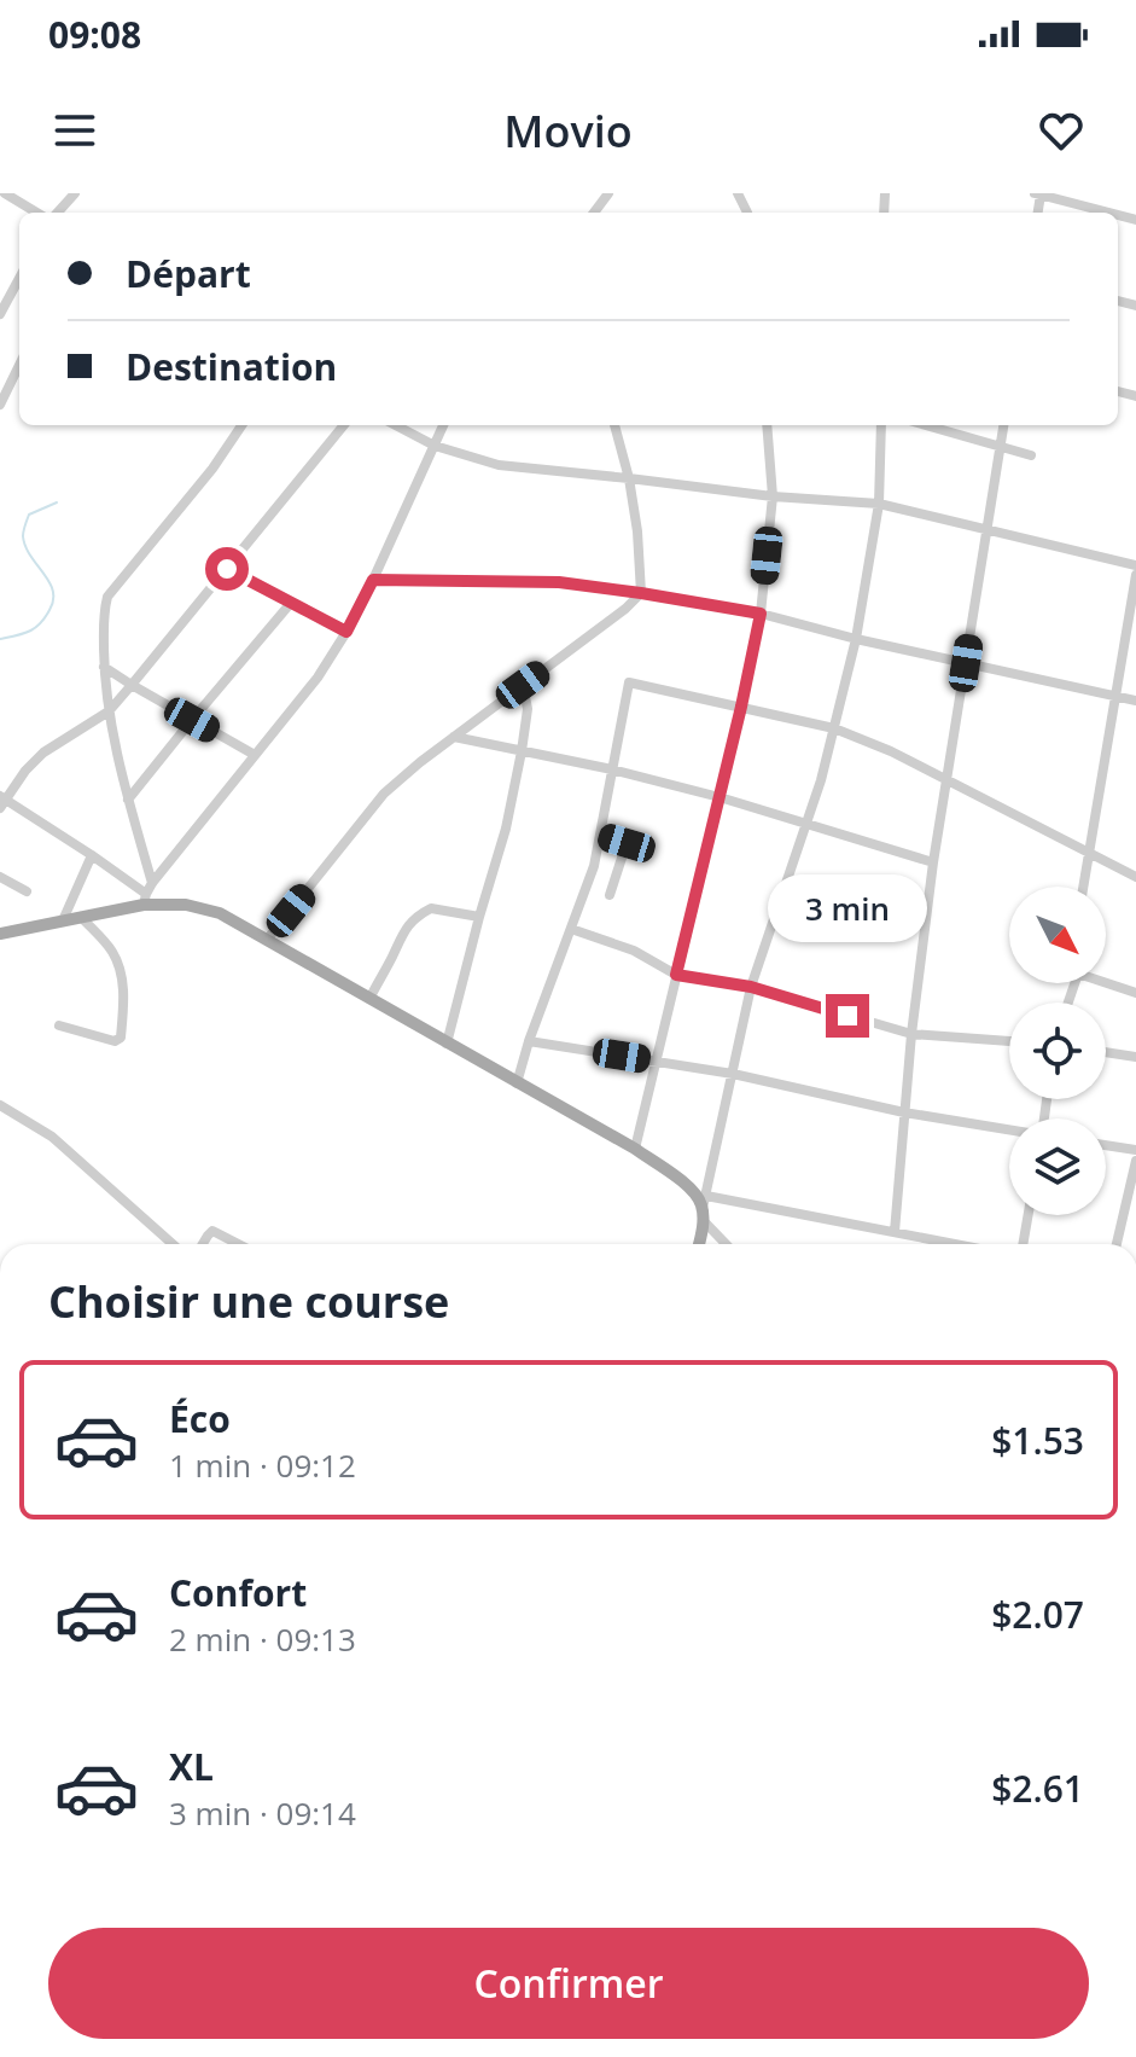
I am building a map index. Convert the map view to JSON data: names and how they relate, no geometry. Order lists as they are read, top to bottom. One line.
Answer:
{"north":"bottom right","page":{"status":"09:08","header":"Movio","banner":["Départ","Destination"],"bubble":"3 min","heading":"Choisir une course","list":[{"name":"Éco","note":"1 min · 09:12","value":"$1.53"},{"name":"Confort","note":"2 min · 09:13","value":"$2.07"},{"name":"XL","note":"3 min · 09:14","value":"$2.61"}],"buttons":"Confirmer"}}
